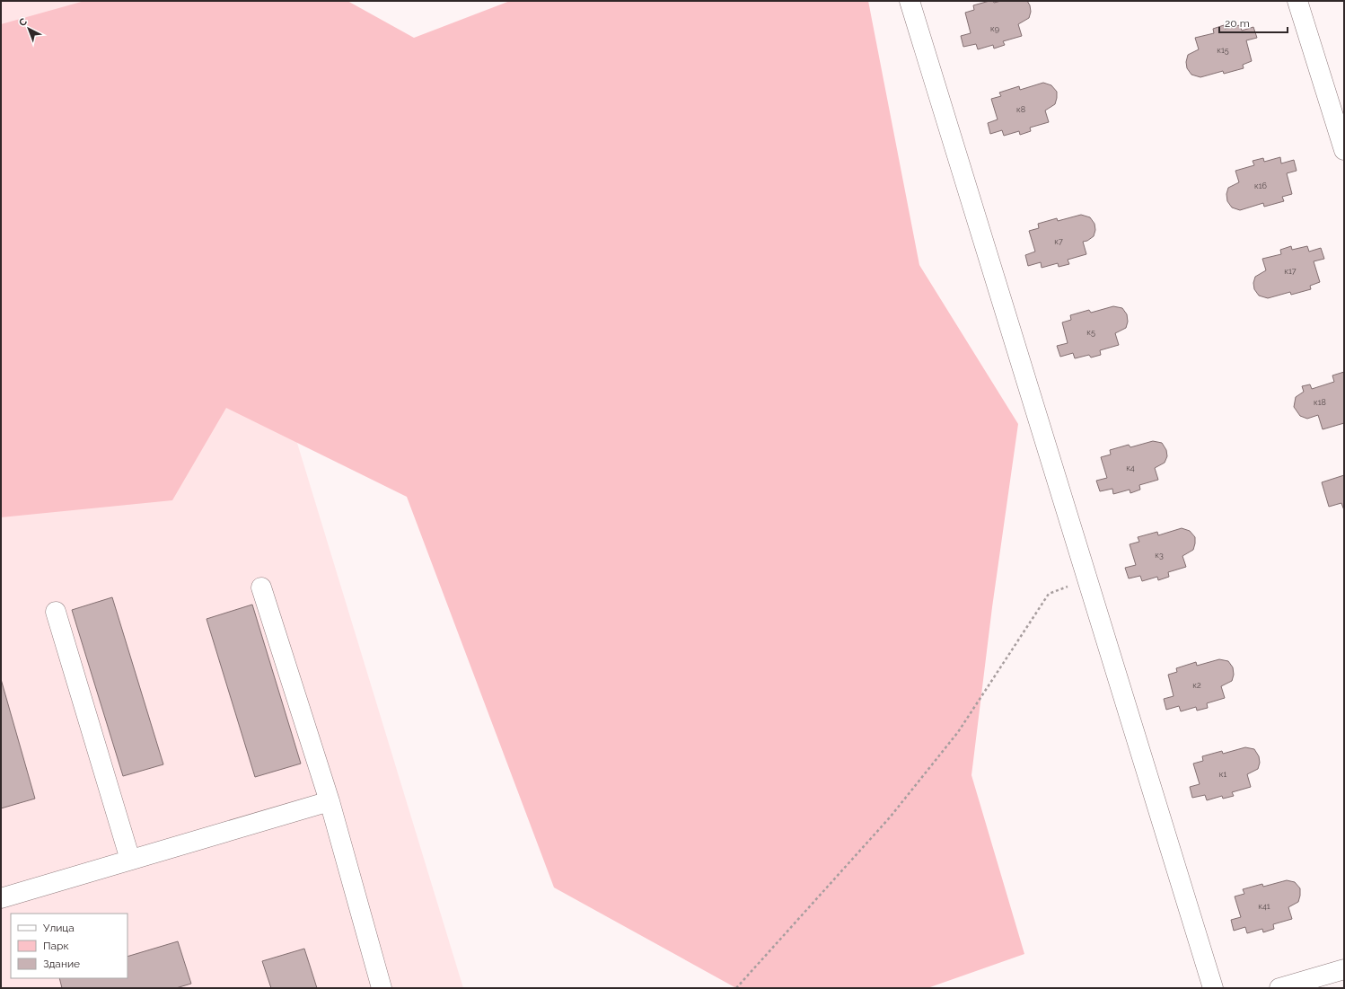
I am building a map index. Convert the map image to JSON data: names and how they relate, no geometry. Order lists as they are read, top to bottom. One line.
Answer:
{"house_numbers":["к9","к15","к8","к16","к7","к17","к5","к18","к4","к3","к2","к1","к41"],"legend":["Улица","Парк","Здание"],"scale_bar":"20 m","north":"top left"}
